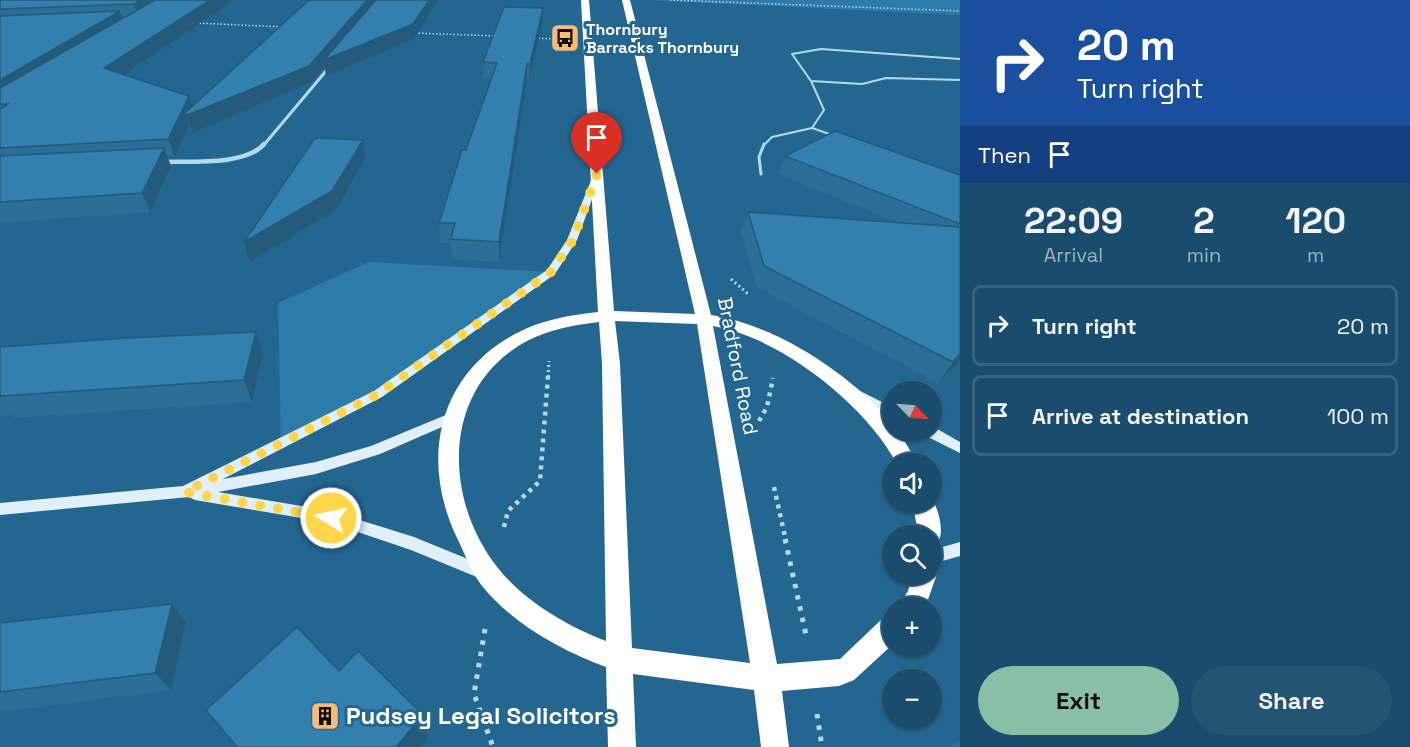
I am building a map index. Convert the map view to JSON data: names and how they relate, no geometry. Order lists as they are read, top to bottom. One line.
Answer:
{"streets":{"highway":["Bradford Road"]},"places":{"bus stop":["Thornbury Barracks Thornbury"],"building":["Pudsey Legal Solicitors"]},"north":"bottom right","page":{"turn":["20 m","Turn right"],"then":"Then","eta":["22:09","Arrival","2","min","120","m"],"list":[{"name":"Turn right","value":"20 m"},{"name":"Arrive at destination","value":"100 m"}],"map_buttons":["+","−"],"buttons":["Exit","Share"]}}
